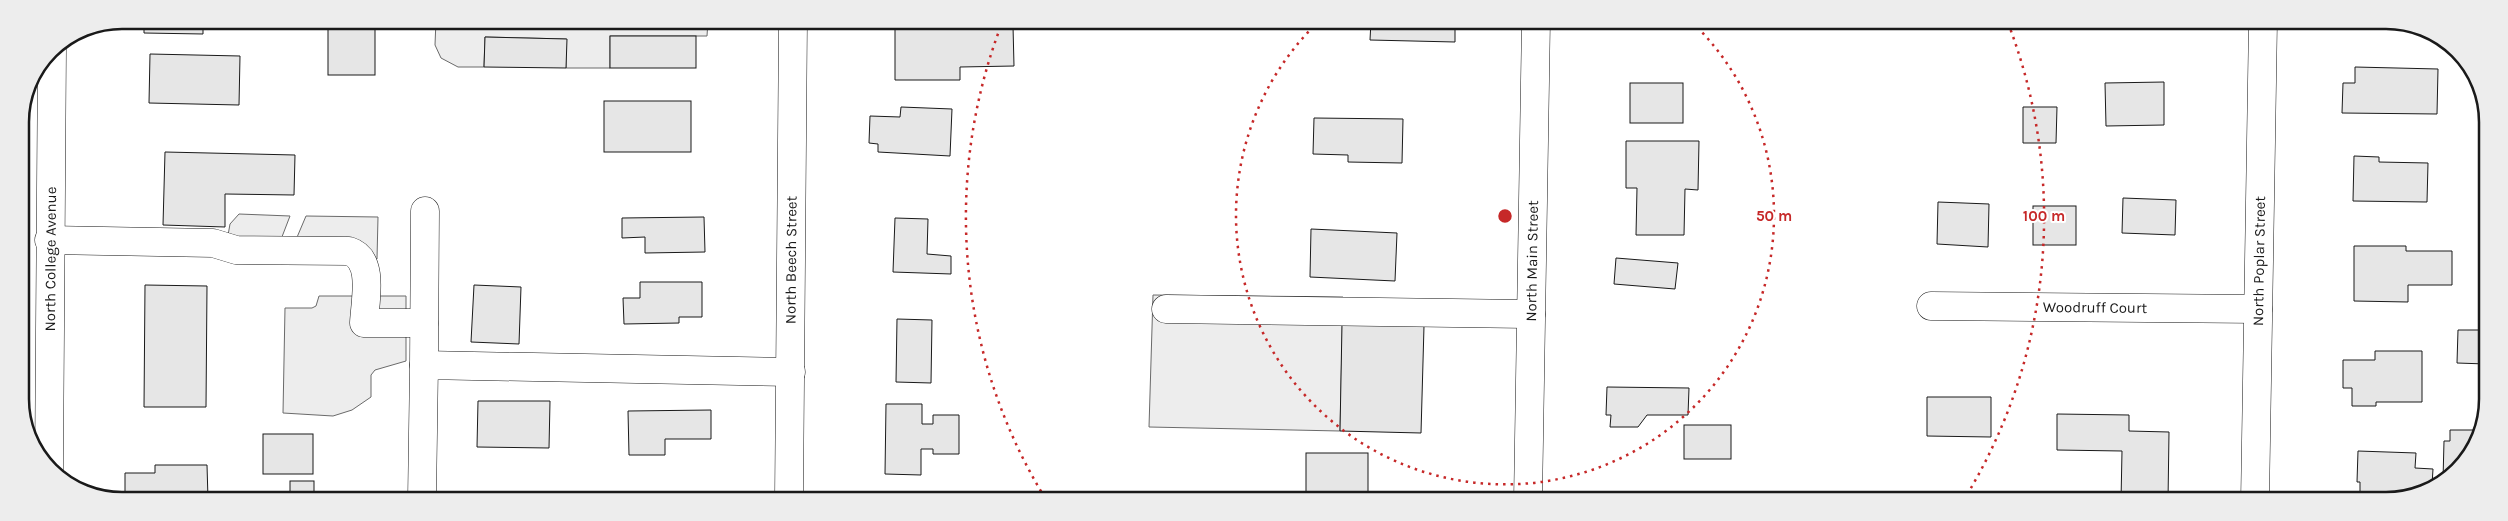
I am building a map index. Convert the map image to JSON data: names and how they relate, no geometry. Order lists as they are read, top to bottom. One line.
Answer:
{"streets":{"street":["North College Avenue","North Beech Street","North Main Street","North Poplar Street","Woodruff Court"]},"crossings":[["North Poplar Street","Woodruff Court"]],"rings":["50 m","100 m"]}
